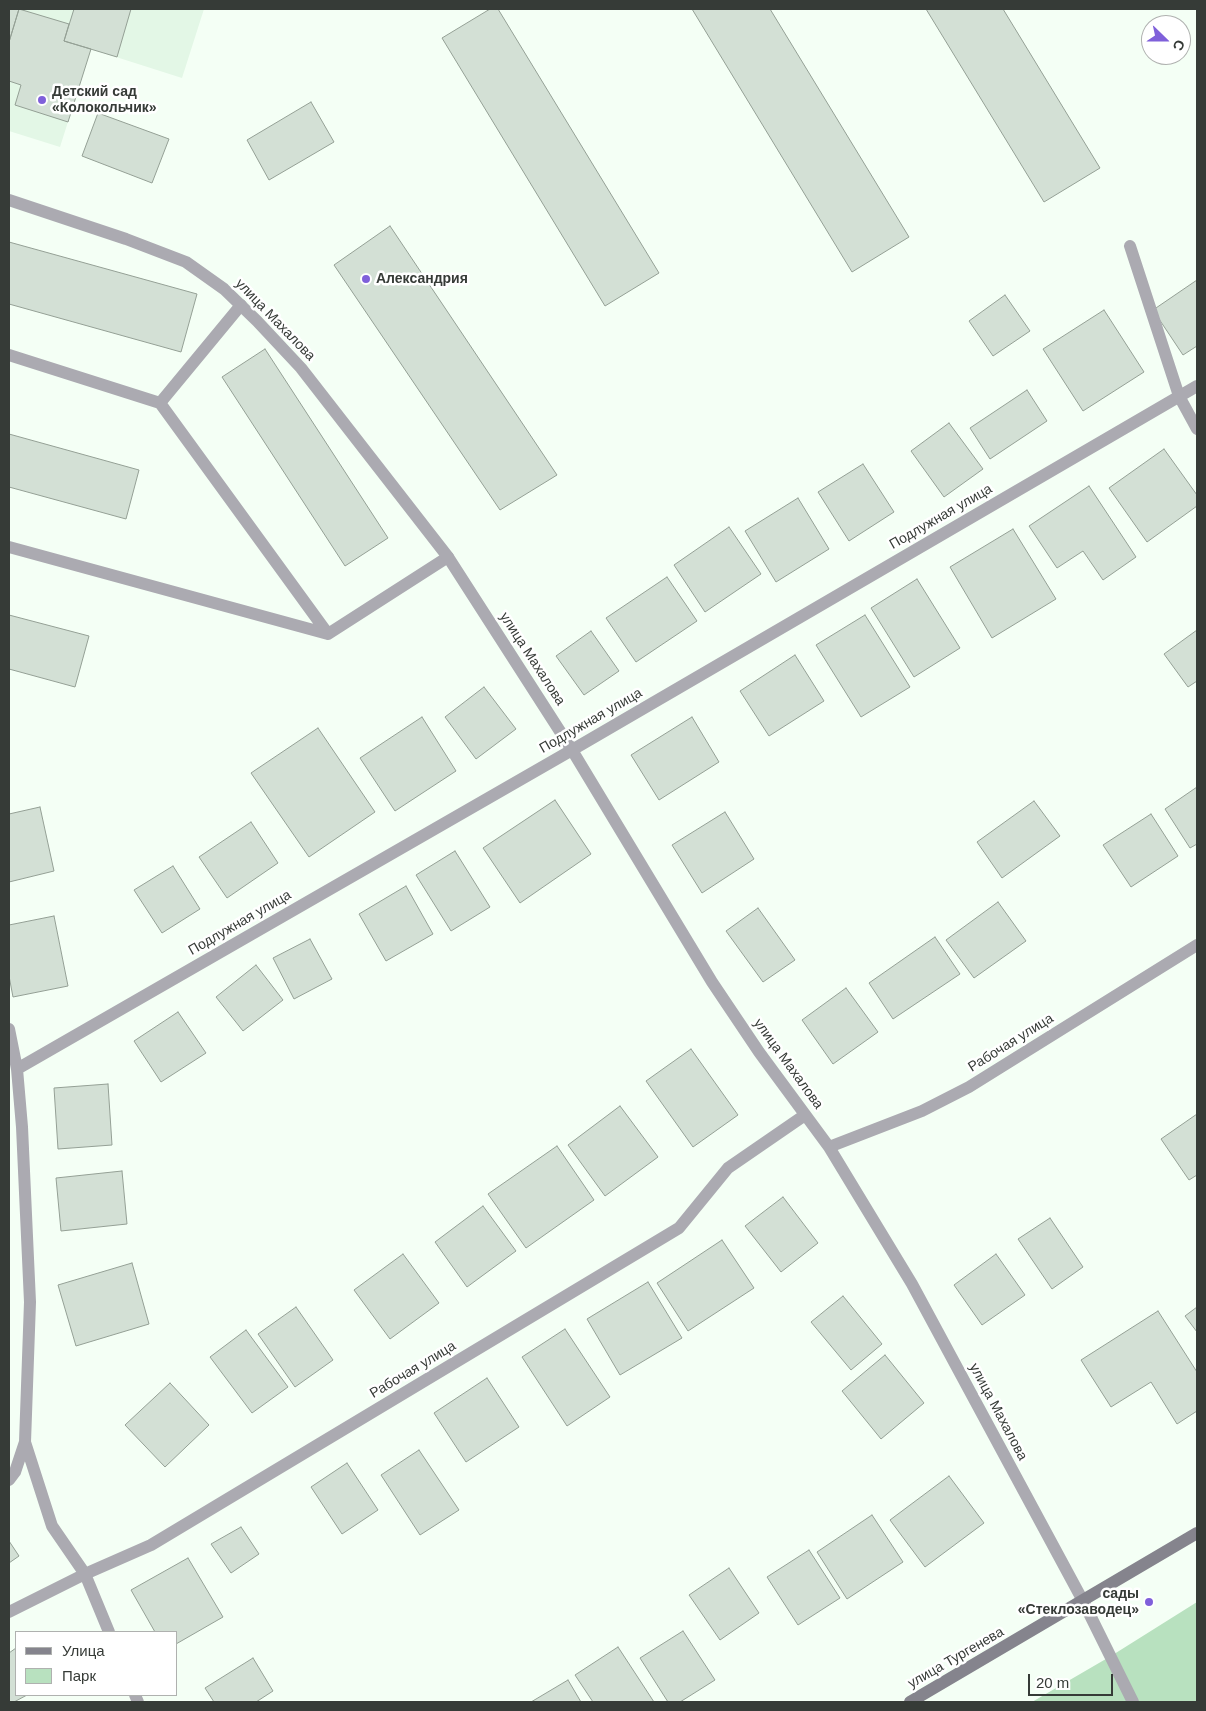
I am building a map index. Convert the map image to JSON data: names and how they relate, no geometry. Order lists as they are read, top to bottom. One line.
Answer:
{"streets":{"street":["улица Махалова","Подлужная улица","Рабочая улица","улица Тургенева"]},"crossings":[["улица Махалова","Подлужная улица"],["улица Махалова","Рабочая улица"],["улица Махалова","улица Тургенева"]],"places":["Детский сад «Колокольчик»","Александрия","сады «Стеклозаводец»"],"legend":["Улица","Парк"],"scale_bar":"20 m","north":"right"}
